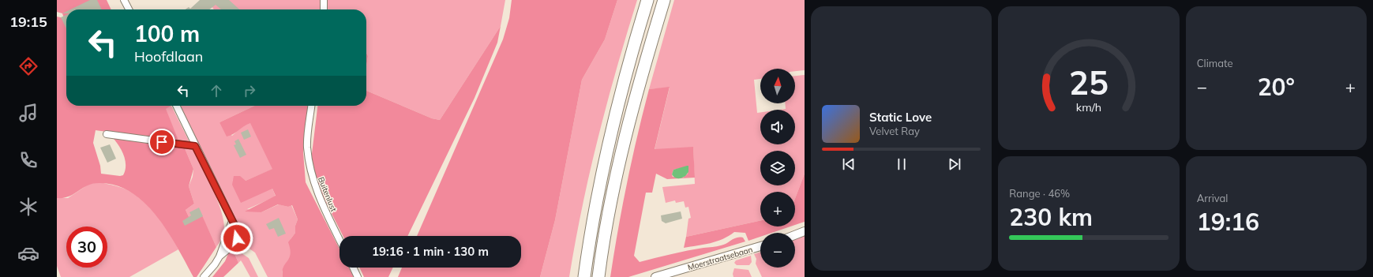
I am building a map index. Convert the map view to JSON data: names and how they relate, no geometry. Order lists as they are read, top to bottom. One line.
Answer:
{"streets":{"street":["Buitenlust","Moerstraatsebaan"]},"north":"top","page":{"tabs":"19:15","tile":["Climate",["Range · 46%","230 km"],["Arrival","19:16"]],"turn":["100 m","Hoofdlaan"],"map_buttons":["+","−"],"heat":["−","20°","+"],"song":["Static Love","Velvet Ray"],"limit":"30","trip":"19:16 · 1 min · 130 m","gauge":["25","km/h"]}}
